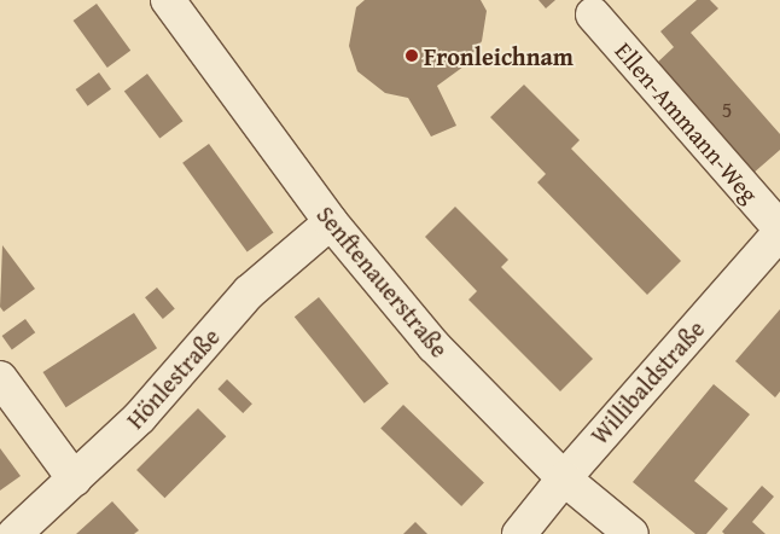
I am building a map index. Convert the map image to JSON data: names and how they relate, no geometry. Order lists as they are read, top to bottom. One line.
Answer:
{"streets":{"street":["Ellen-Ammann-Weg","Senftenauerstraße","Hönlestraße","Willibaldstraße"]},"crossings":[["Ellen-Ammann-Weg","Willibaldstraße"],["Senftenauerstraße","Hönlestraße"],["Senftenauerstraße","Willibaldstraße"]],"places":["Fronleichnam"],"house_numbers":["5"]}
